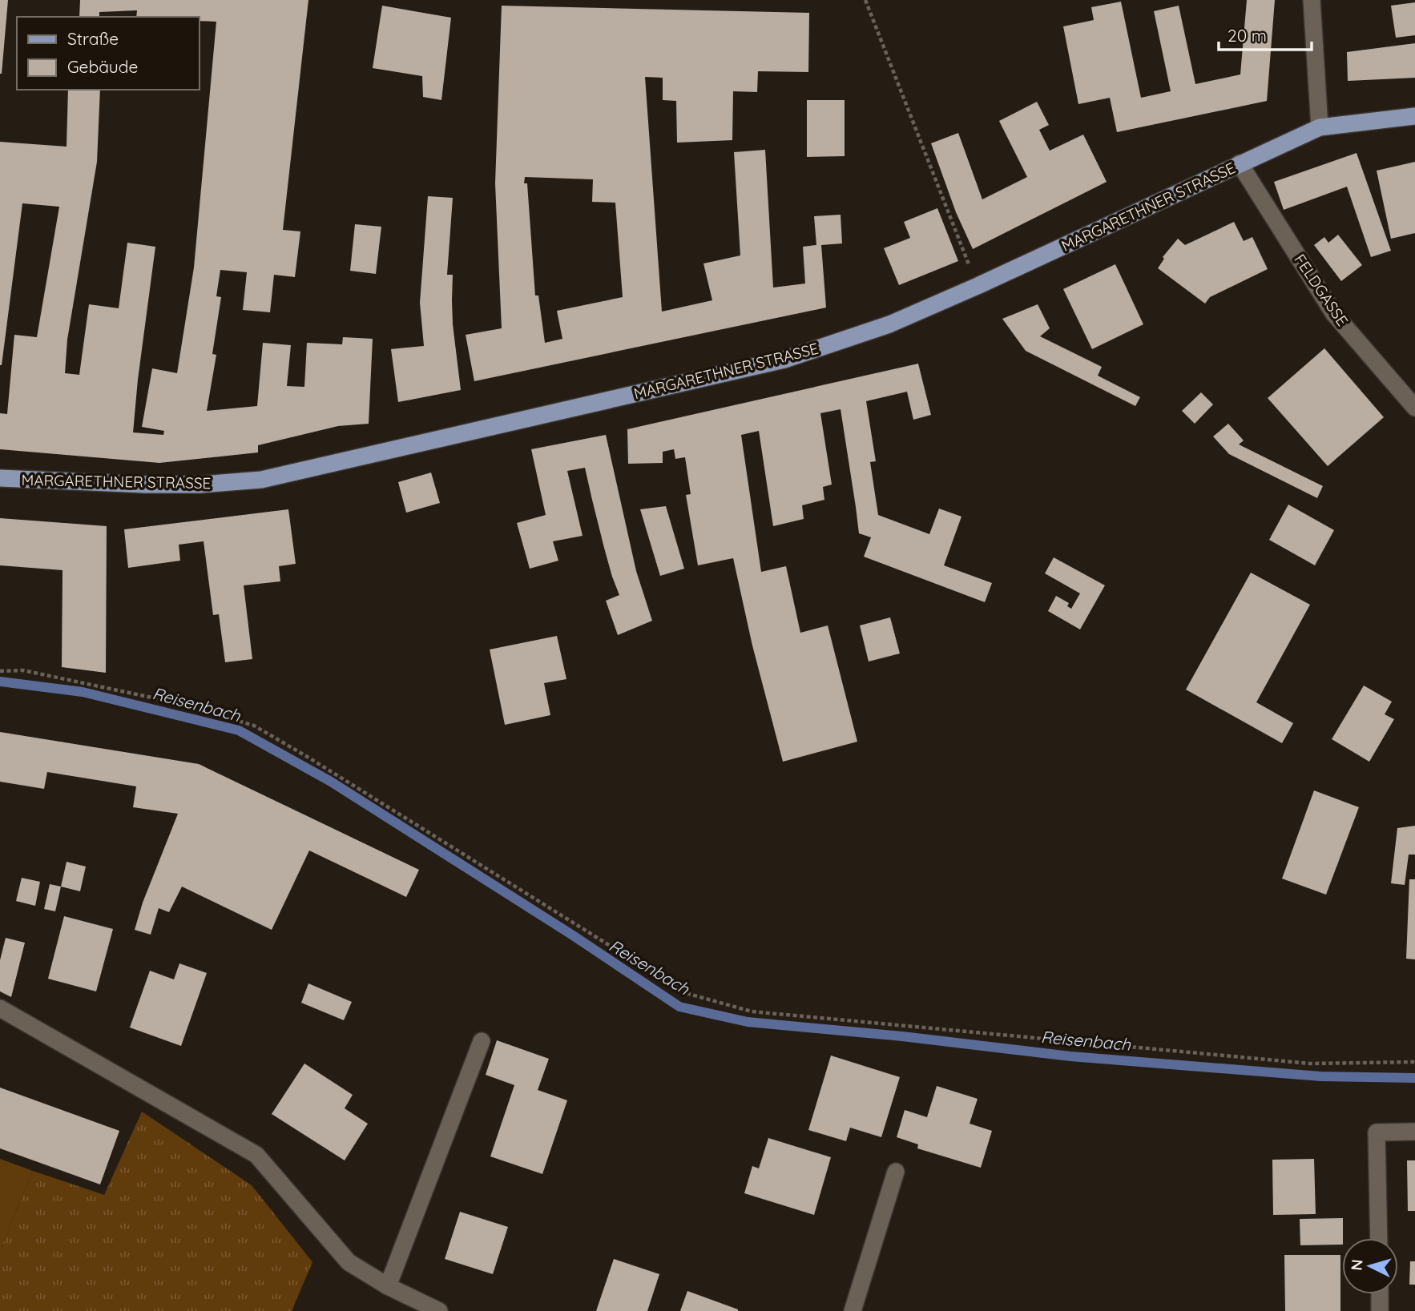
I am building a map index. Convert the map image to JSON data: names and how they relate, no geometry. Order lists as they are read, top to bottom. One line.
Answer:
{"streets":{"main road":["MARGARETHNER STRASSE"],"street":["FELDGASSE"]},"crossings":[["MARGARETHNER STRASSE","FELDGASSE"]],"water":["Reisenbach"],"legend":["Straße","Gebäude"],"scale_bar":"20 m","north":"left"}
